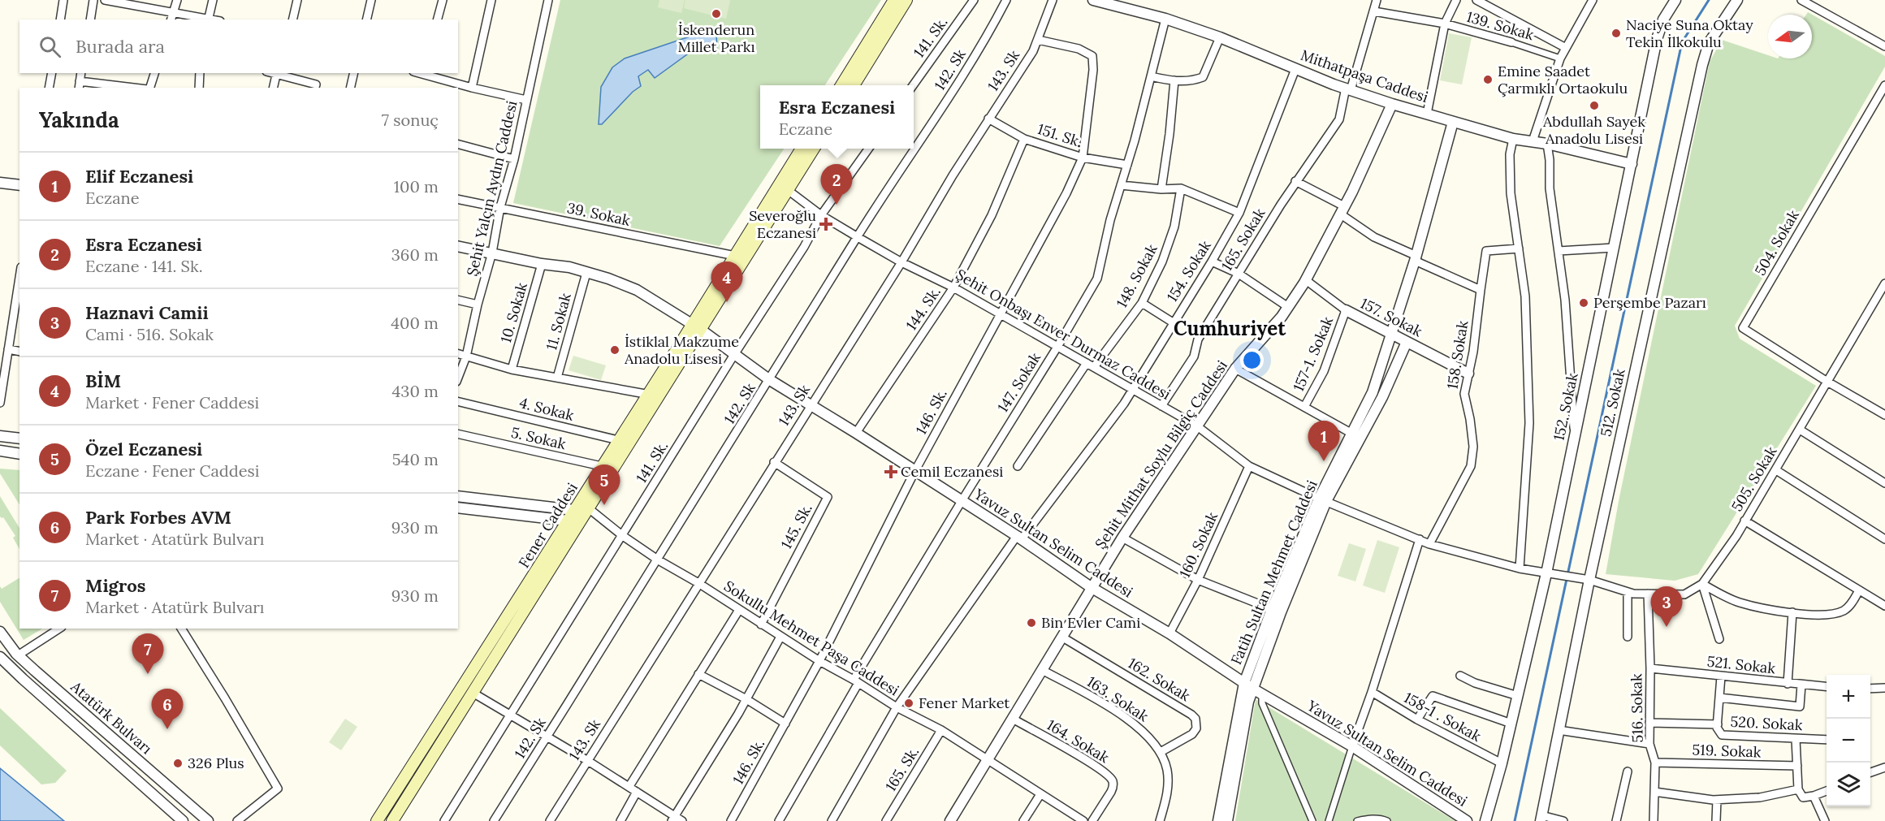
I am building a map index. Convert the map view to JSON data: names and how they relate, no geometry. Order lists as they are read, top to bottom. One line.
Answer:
{"streets":{"main road":["Fener Caddesi"],"street":["139. Sokak","141. Sk.","142. Sk","143. Sk","Mithatpaşa Caddesi","151. Sk.","Şehit Yalçın Aydın Caddesi","39. Sokak","165. Sokak","504. Sokak","154. Sokak","148. Sokak","144. Sk.","10. Sokak","157. Sokak","11. Sokak","Şehit Onbaşı Enver Durmaz Caddesi","157-1. Sokak","158. Sokak","147. Sokak","512. Sokak","152. Sokak","4. Sokak","146. Sk.","5. Sokak","Şehit Mithat Soylu Bilgiç Caddesi","505. Sokak","145. Sk.","Yavuz Sultan Selim Caddesi","160. Sokak","Fatih Sultan Mehmet Caddesi","Sokullu Mehmet Paşa Caddesi","521. Sokak","162. Sokak","163. Sokak","516. Sokak","158-1 . Sokak","Atatürk Bulvarı","520. Sokak","164. Sokak","519. Sokak","165. Sk."]},"crossings":[["139. Sokak","165. Sokak"],["141. Sk.","Şehit Onbaşı Enver Durmaz Caddesi"],["141. Sk.","Yavuz Sultan Selim Caddesi"],["141. Sk.","Sokullu Mehmet Paşa Caddesi"],["142. Sk","Şehit Onbaşı Enver Durmaz Caddesi"],["142. Sk","Yavuz Sultan Selim Caddesi"],["142. Sk","Sokullu Mehmet Paşa Caddesi"],["143. Sk","151. Sk."],["143. Sk","Şehit Onbaşı Enver Durmaz Caddesi"],["143. Sk","146. Sk."],["143. Sk","145. Sk."],["143. Sk","Yavuz Sultan Selim Caddesi"],["143. Sk","Sokullu Mehmet Paşa Caddesi"],["Mithatpaşa Caddesi","165. Sokak"],["Mithatpaşa Caddesi","154. Sokak"],["Mithatpaşa Caddesi","147. Sokak"],["Mithatpaşa Caddesi","152. Sokak"],["Mithatpaşa Caddesi","Şehit Mithat Soylu Bilgiç Caddesi"],["Mithatpaşa Caddesi","Fatih Sultan Mehmet Caddesi"],["151. Sk.","144. Sk."],["151. Sk.","147. Sokak"],["151. Sk.","146. Sk."],["Şehit Yalçın Aydın Caddesi","39. Sokak"],["Şehit Yalçın Aydın Caddesi","Yavuz Sultan Selim Caddesi"],["39. Sokak","Fener Caddesi"],["165. Sokak","Şehit Onbaşı Enver Durmaz Caddesi"],["504. Sokak","505. Sokak"],["154. Sokak","Şehit Onbaşı Enver Durmaz Caddesi"],["154. Sokak","Yavuz Sultan Selim Caddesi"],["154. Sokak","Sokullu Mehmet Paşa Caddesi"],["148. Sokak","Şehit Onbaşı Enver Durmaz Caddesi"],["144. Sk.","Şehit Onbaşı Enver Durmaz Caddesi"],["144. Sk.","Yavuz Sultan Selim Caddesi"],["10. Sokak","Yavuz Sultan Selim Caddesi"],["157. Sokak","157-1. Sokak"],["157. Sokak","158. Sokak"],["157. Sokak","Şehit Mithat Soylu Bilgiç Caddesi"],["157. Sokak","Fatih Sultan Mehmet Caddesi"],["11. Sokak","Yavuz Sultan Selim Caddesi"],["Şehit Onbaşı Enver Durmaz Caddesi","158. Sokak"],["Şehit Onbaşı Enver Durmaz Caddesi","147. Sokak"],["Şehit Onbaşı Enver Durmaz Caddesi","512. Sokak"],["Şehit Onbaşı Enver Durmaz Caddesi","152. Sokak"],["Şehit Onbaşı Enver Durmaz Caddesi","146. Sk."],["Şehit Onbaşı Enver Durmaz Caddesi","Şehit Mithat Soylu Bilgiç Caddesi"],["Şehit Onbaşı Enver Durmaz Caddesi","Fener Caddesi"],["Şehit Onbaşı Enver Durmaz Caddesi","160. Sokak"],["Şehit Onbaşı Enver Durmaz Caddesi","Fatih Sultan Mehmet Caddesi"],["147. Sokak","Yavuz Sultan Selim Caddesi"],["147. Sokak","Sokullu Mehmet Paşa Caddesi"],["152. Sokak","158-1 . Sokak"],["4. Sokak","Fener Caddesi"],["146. Sk.","Yavuz Sultan Selim Caddesi"],["146. Sk.","Sokullu Mehmet Paşa Caddesi"],["5. Sokak","Fener Caddesi"],["Şehit Mithat Soylu Bilgiç Caddesi","Yavuz Sultan Selim Caddesi"],["Şehit Mithat Soylu Bilgiç Caddesi","Sokullu Mehmet Paşa Caddesi"],["Şehit Mithat Soylu Bilgiç Caddesi","162. Sokak"],["Şehit Mithat Soylu Bilgiç Caddesi","163. Sokak"],["Şehit Mithat Soylu Bilgiç Caddesi","164. Sokak"],["Fener Caddesi","Yavuz Sultan Selim Caddesi"],["Fener Caddesi","Sokullu Mehmet Paşa Caddesi"],["145. Sk.","Sokullu Mehmet Paşa Caddesi"],["Yavuz Sultan Selim Caddesi","160. Sokak"],["Yavuz Sultan Selim Caddesi","Fatih Sultan Mehmet Caddesi"],["Sokullu Mehmet Paşa Caddesi","165. Sk."],["521. Sokak","516. Sokak"],["162. Sokak","163. Sokak"],["516. Sokak","520. Sokak"],["516. Sokak","519. Sokak"]],"districts":["Cumhuriyet"],"places":{"other":["İskenderun Millet Parkı","Naciye Suna Oktay Tekin İlkokulu","Emine Saadet Çarmıklı Ortaokulu","Abdullah Sayek Anadolu Lisesi","Perşembe Pazarı","İstiklal Makzume Anadolu Lisesi","Bin Evler Cami","Fener Market","326 Plus"],"health":["Severoğlu Eczanesi","Cemil Eczanesi"]},"north":"left","page":{"search":"Burada ara","popup":["Esra Eczanesi","Eczane"],"heading":["Yakında","7 sonuç"],"list":[{"mark":"1","name":"Elif Eczanesi","note":"Eczane","value":"100 m"},{"mark":"2","name":"Esra Eczanesi","note":"Eczane · 141. Sk.","value":"360 m"},{"mark":"3","name":"Haznavi Camii","note":"Cami · 516. Sokak","value":"400 m"},{"mark":"4","name":"BİM","note":"Market · Fener Caddesi","value":"430 m"},{"mark":"5","name":"Özel Eczanesi","note":"Eczane · Fener Caddesi","value":"540 m"},{"mark":"6","name":"Park Forbes AVM","note":"Market · Atatürk Bulvarı","value":"930 m"},{"mark":"7","name":"Migros","note":"Market · Atatürk Bulvarı","value":"930 m"}],"pins":["2","4","1","5","3","7","6"],"map_buttons":["+","−"]}}
